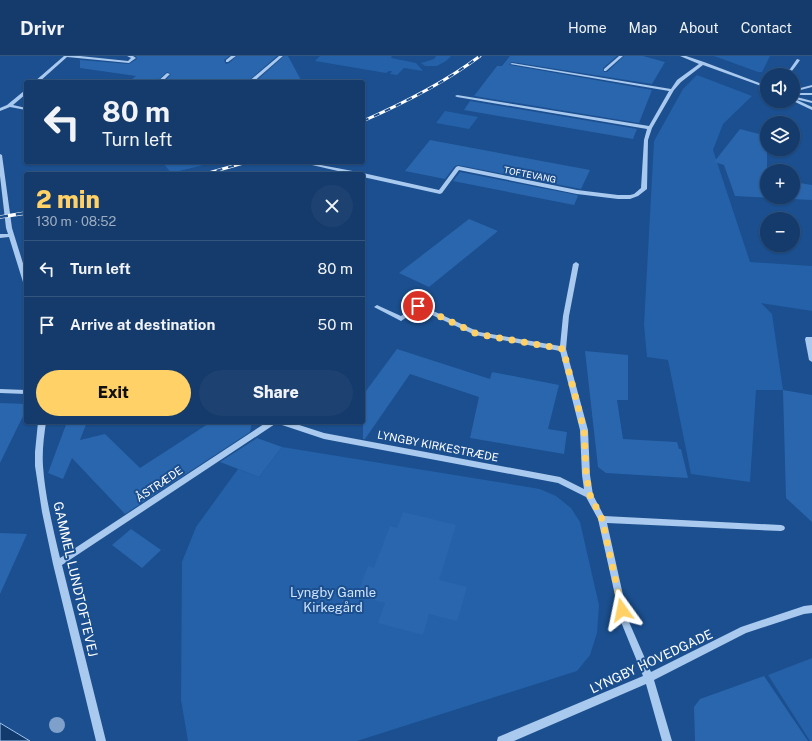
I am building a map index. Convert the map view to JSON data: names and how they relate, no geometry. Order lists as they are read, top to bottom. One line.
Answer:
{"streets":{"street":["TOFTEVANG","LYNGBY KIRKESTRÆDE","ÅSTRÆDE","GAMMEL LUNDTOFTEVEJ","LYNGBY HOVEDGADE"]},"crossings":[["ÅSTRÆDE","GAMMEL LUNDTOFTEVEJ"]],"parks":["Lyngby Gamle Kirkegård"],"page":{"header":"Drivr","nav":["Home","Map","About","Contact"],"map_buttons":["+","−"],"turn":["80 m","Turn left"],"heading":["2 min","130 m · 08:52"],"list":[{"name":"Turn left","value":"80 m"},{"name":"Arrive at destination","value":"50 m"}],"buttons":["Exit","Share"]}}
